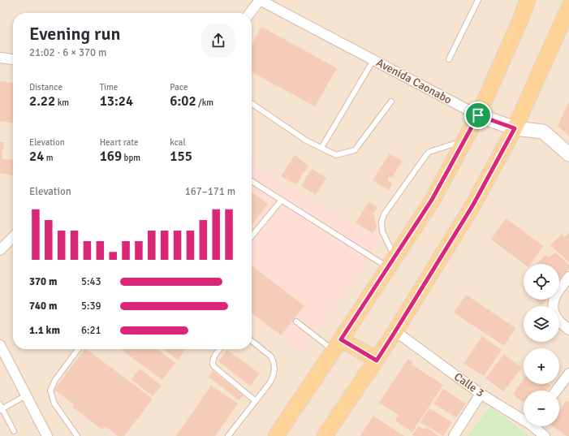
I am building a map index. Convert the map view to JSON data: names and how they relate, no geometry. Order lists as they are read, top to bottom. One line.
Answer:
{"streets":{"street":["Avenida Caonabo","Calle 3"]},"page":{"heading":["Evening run","21:02 · 6 × 370 m"],"stats":[["Distance","2.22 km"],["Time","13:24"],["Pace","6:02 /km"],["Elevation","24 m"],["Heart rate","169 bpm"],["kcal","155"]],"chart":["Elevation","167–171 m"],"map_buttons":["+","−"],"list":[{"name":"370 m","note":"5:43"},{"name":"740 m","note":"5:39"},{"name":"1.1 km","note":"6:21"}]}}
